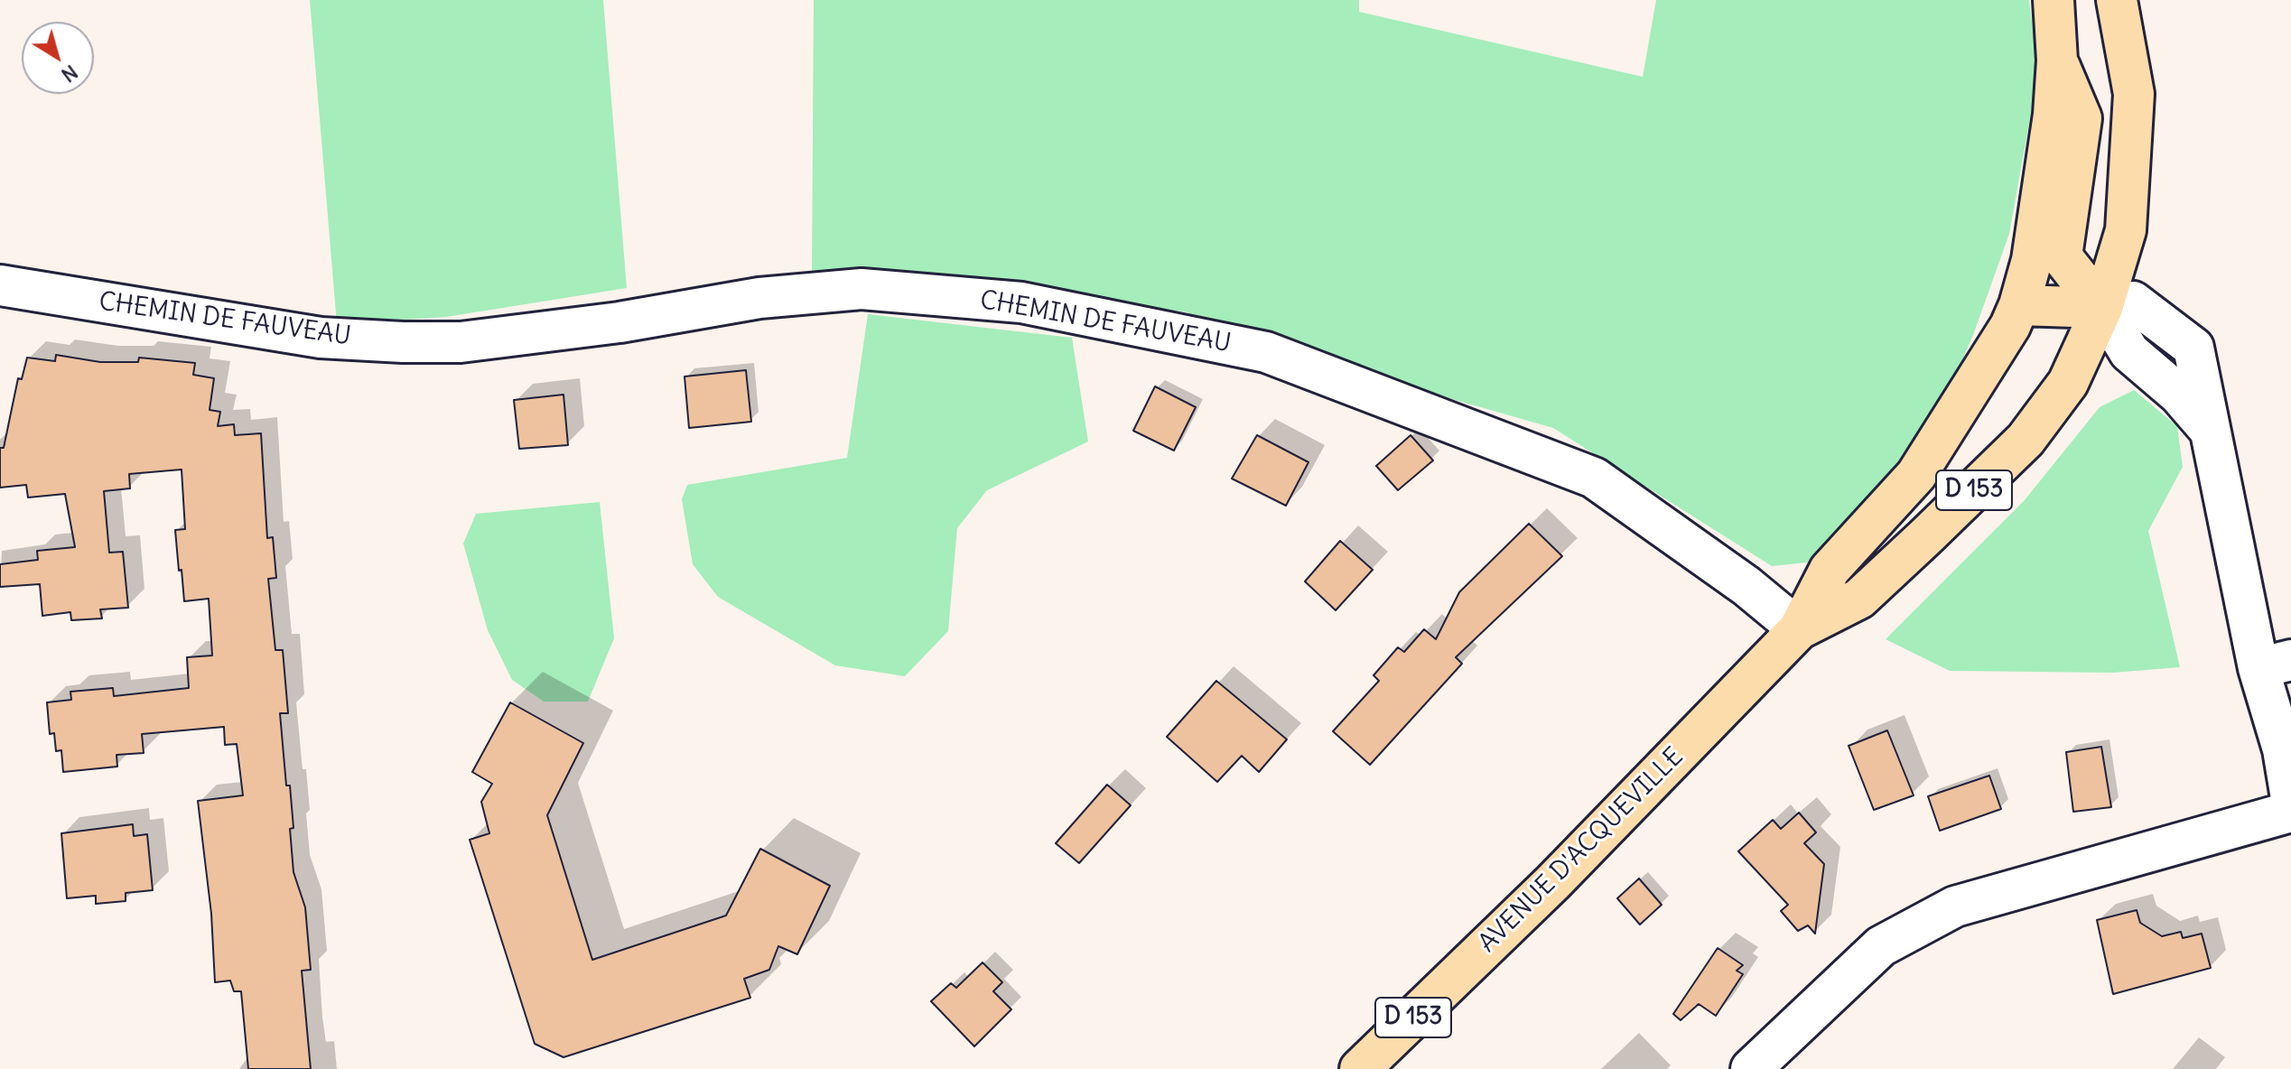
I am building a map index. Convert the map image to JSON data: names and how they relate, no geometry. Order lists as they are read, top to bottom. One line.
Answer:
{"streets":{"main road":["D 153","AVENUE D'ACQUEVILLE"],"street":["CHEMIN DE FAUVEAU"]},"crossings":[["CHEMIN DE FAUVEAU","D 153"],["CHEMIN DE FAUVEAU","AVENUE D'ACQUEVILLE"],["D 153","AVENUE D'ACQUEVILLE"]],"north":"bottom right"}
